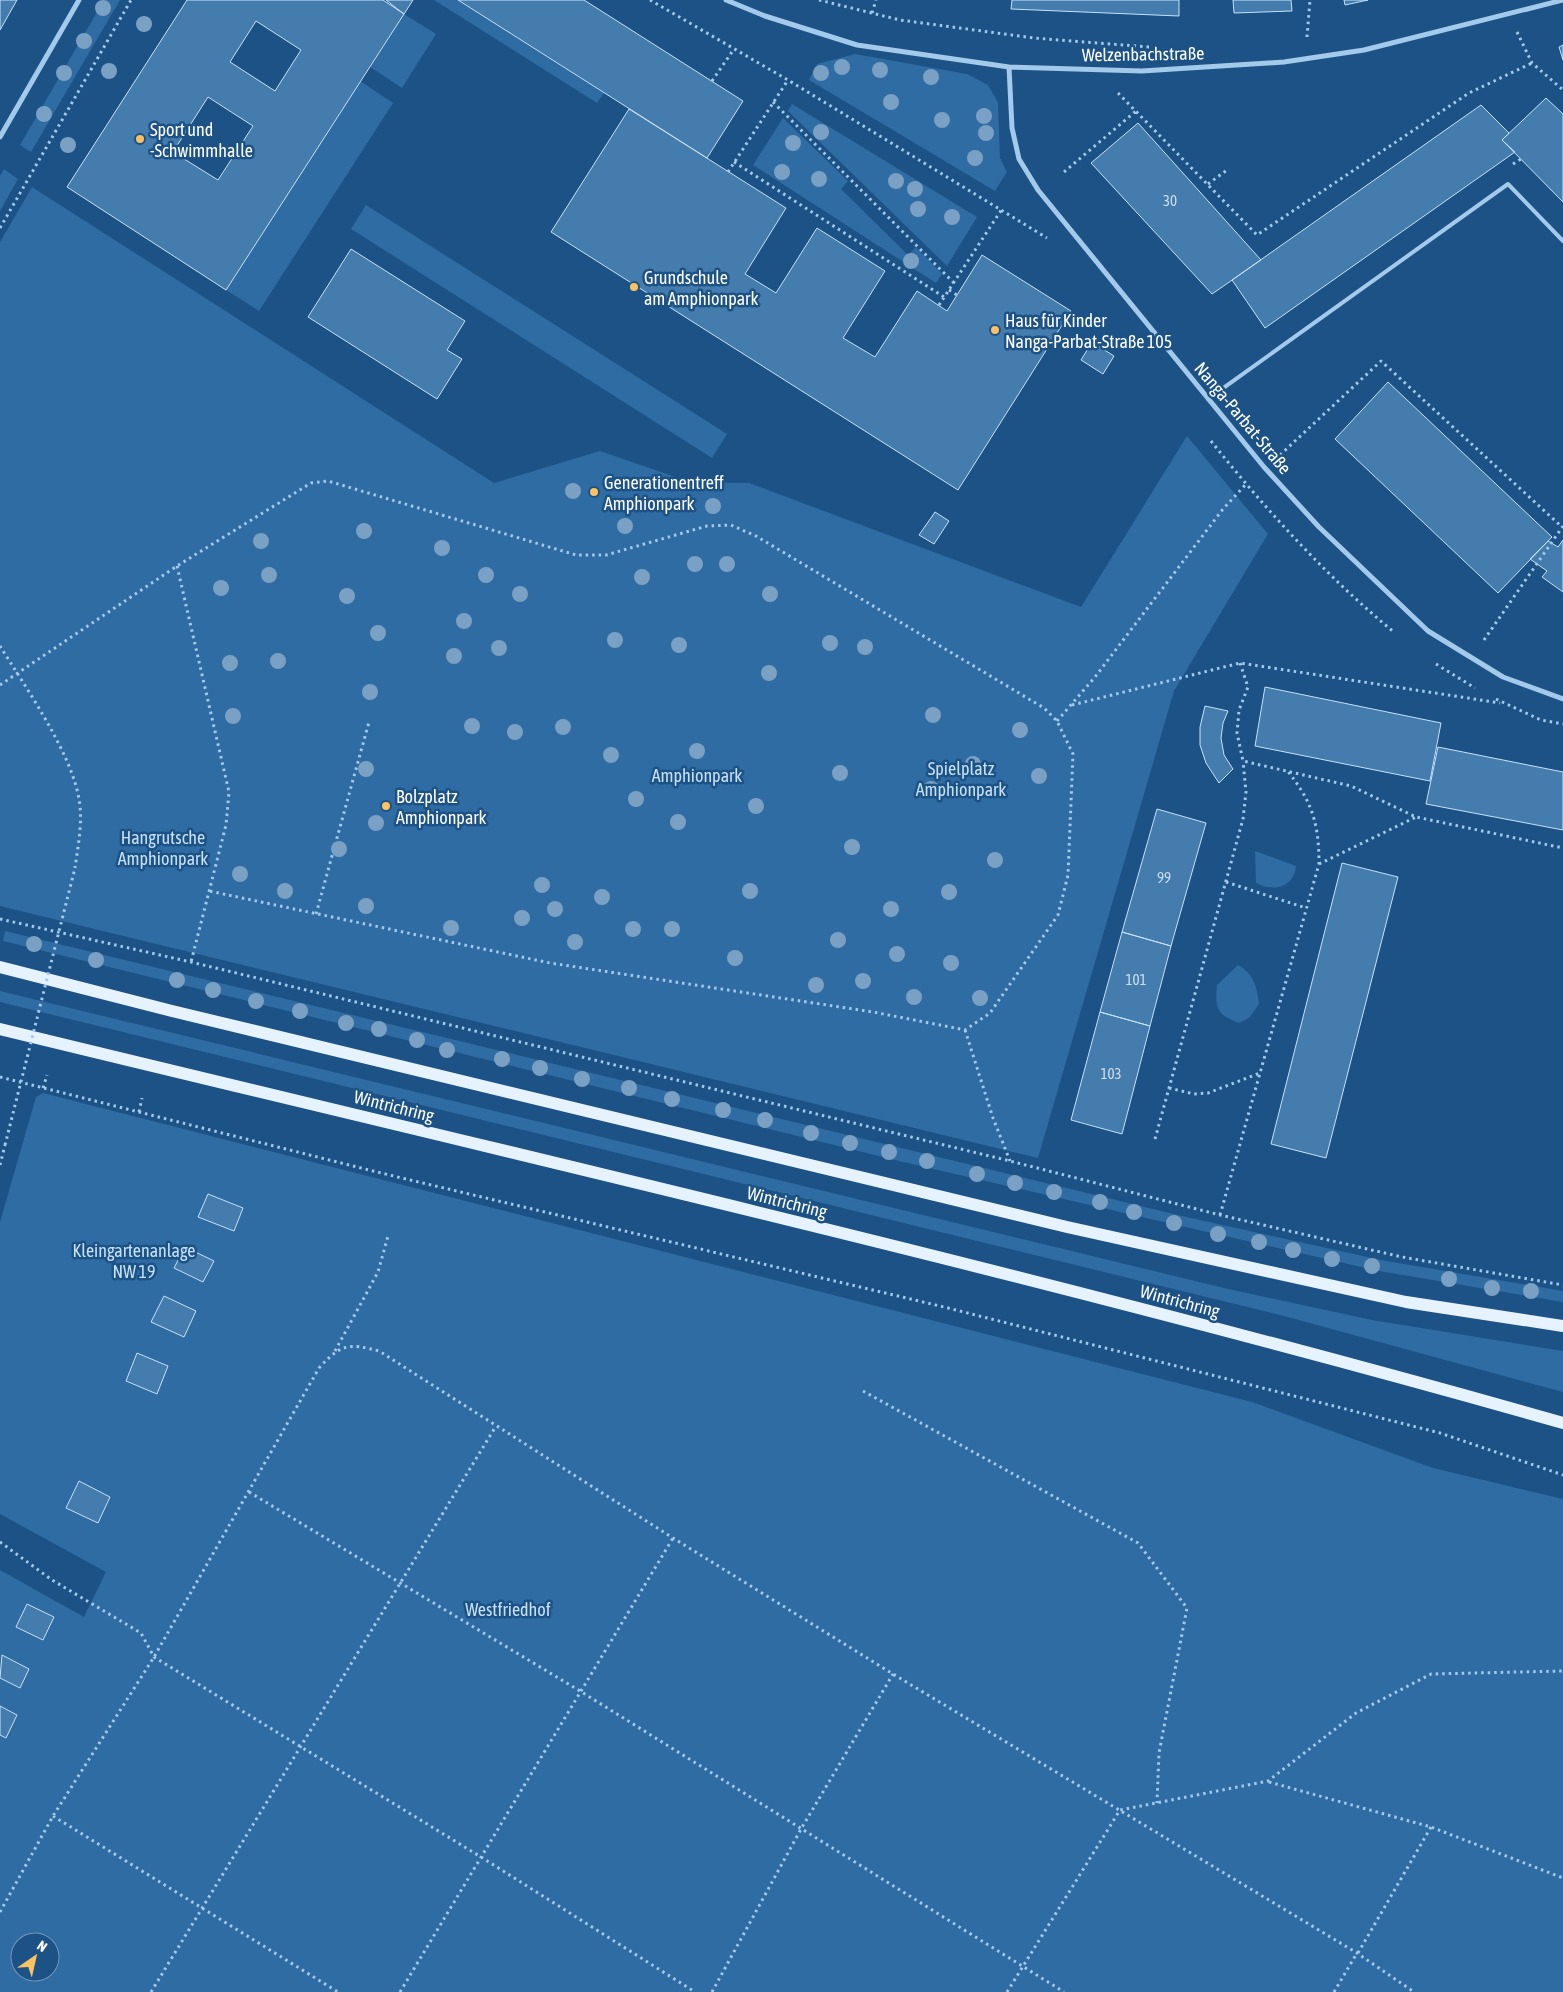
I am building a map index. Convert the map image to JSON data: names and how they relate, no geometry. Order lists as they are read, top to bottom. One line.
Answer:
{"streets":{"main road":["Wintrichring"],"street":["Welzenbachstraße","Nanga-Parbat-Straße"]},"crossings":[["Welzenbachstraße","Nanga-Parbat-Straße"]],"parks":["Spielplatz Amphionpark","Amphionpark","Hangrutsche Amphionpark","Kleingartenanlage NW 19","Westfriedhof"],"places":["Sport und -Schwimmhalle","Grundschule am Amphionpark","Haus für Kinder Nanga-Parbat-Straße 105","Generationentreff Amphionpark","Bolzplatz Amphionpark"],"house_numbers":["30","99","101","103"],"north":"top right"}
